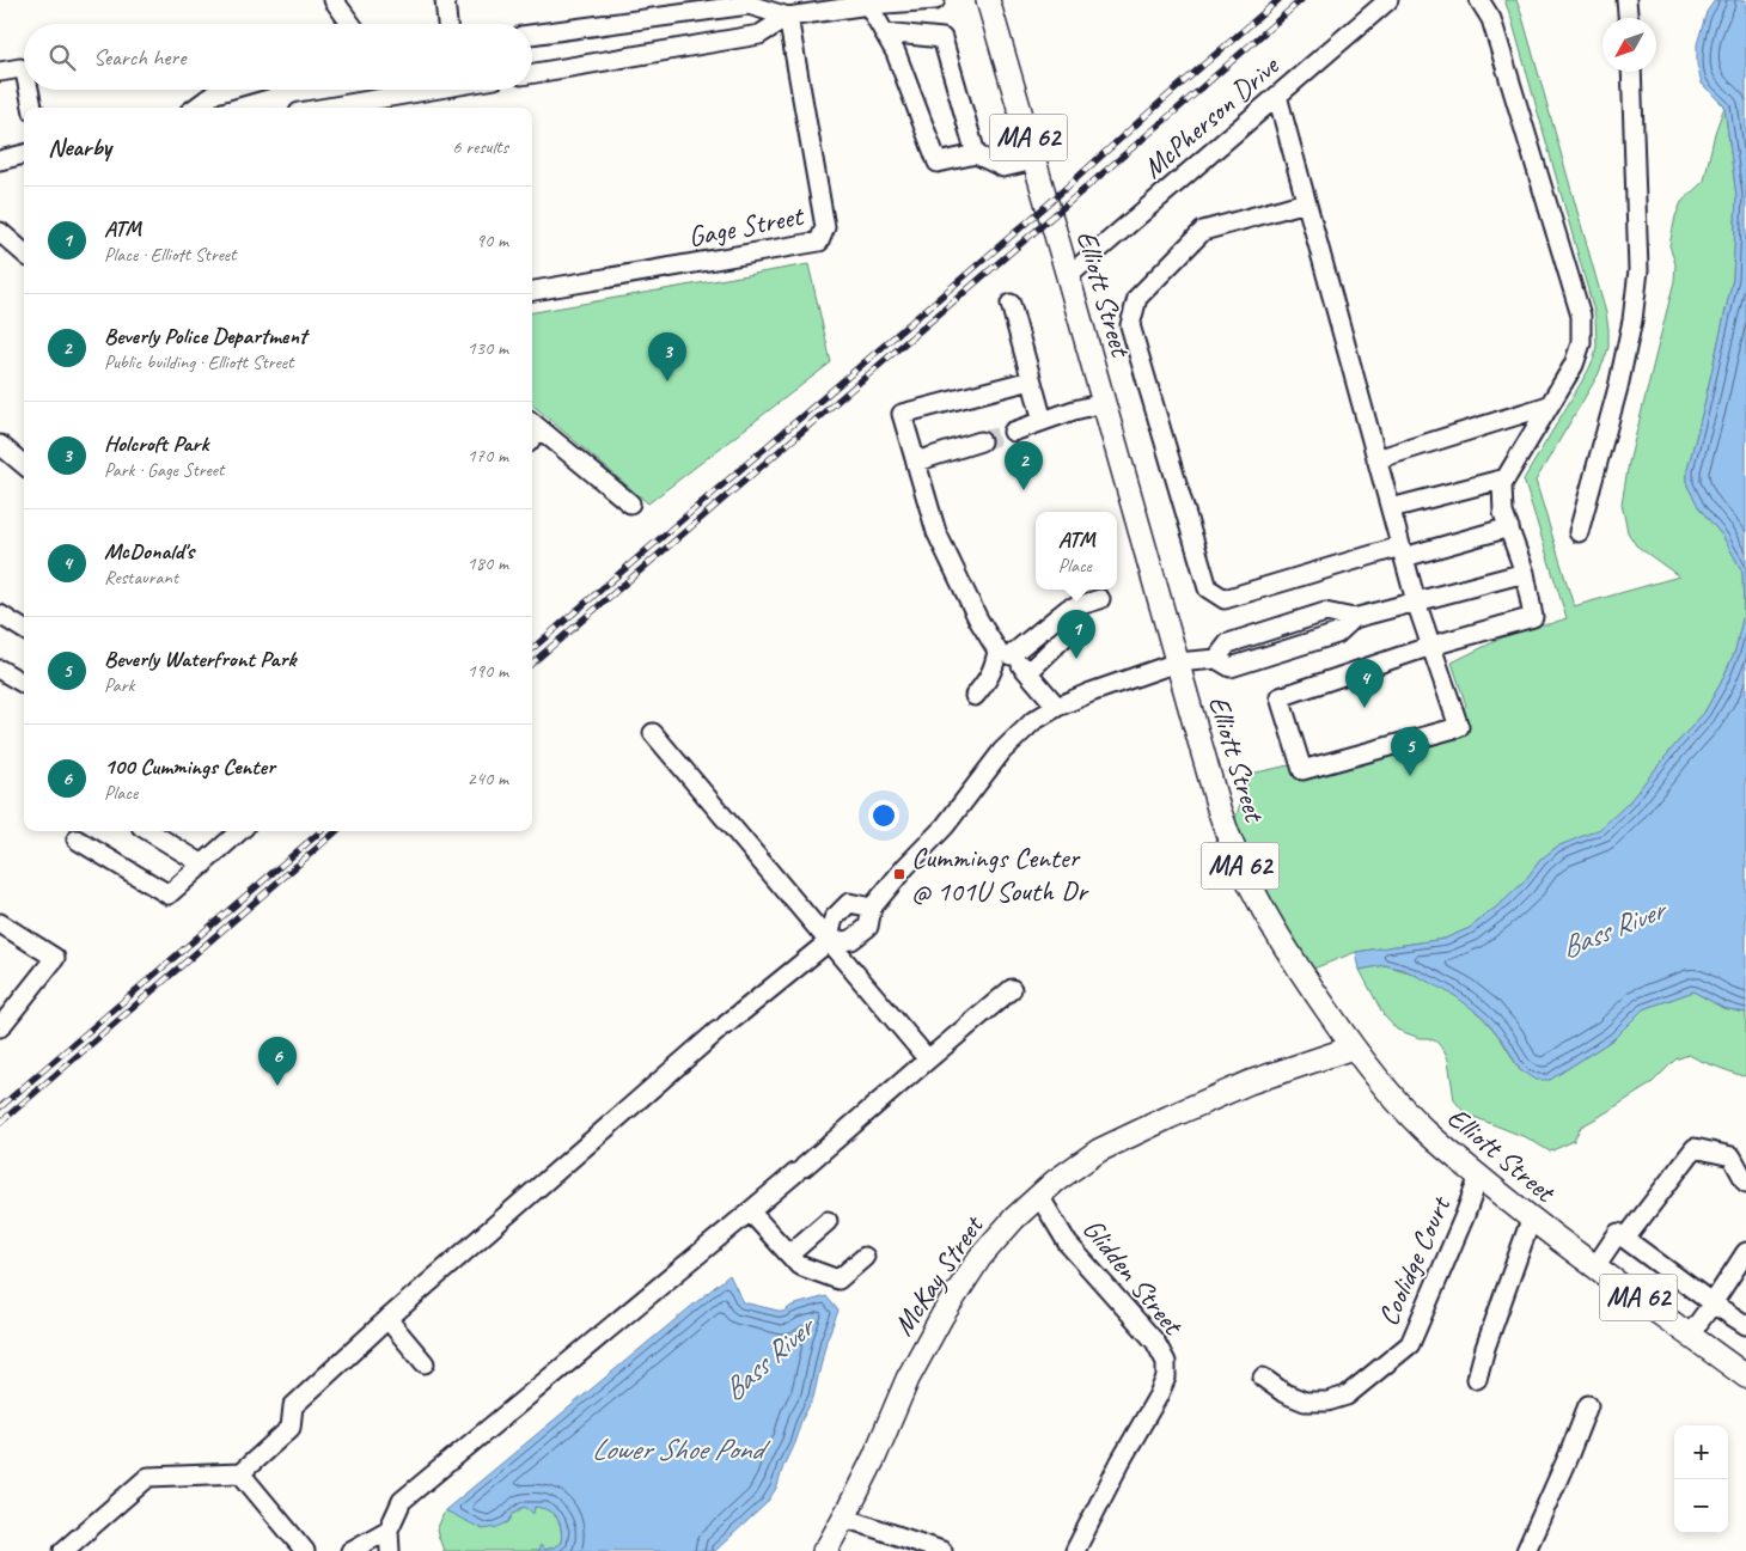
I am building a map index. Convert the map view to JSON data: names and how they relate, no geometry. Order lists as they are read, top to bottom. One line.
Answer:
{"streets":{"main road":["MA 62","Elliott Street","McKay Street"],"street":["McPherson Drive","Gage Street","Coolidge Court","Glidden Street"]},"crossings":[["McPherson Drive","Elliott Street"],["Elliott Street","Coolidge Court"],["Elliott Street","McKay Street"],["McKay Street","Glidden Street"]],"water":["Bass River","Lower Shoe Pond"],"places":{"transit":["Cummings Center @ 101U South Dr"]},"north":"bottom left","page":{"search":"Search here","heading":["Nearby","6 results"],"list":[{"mark":"1","name":"ATM","note":"Place · Elliott Street","value":"90 m"},{"mark":"2","name":"Beverly Police Department","note":"Public building · Elliott Street","value":"130 m"},{"mark":"3","name":"Holcroft Park","note":"Park · Gage Street","value":"170 m"},{"mark":"4","name":"McDonald's","note":"Restaurant","value":"180 m"},{"mark":"5","name":"Beverly Waterfront Park","note":"Park","value":"190 m"},{"mark":"6","name":"100 Cummings Center","note":"Place","value":"240 m"}],"pins":["3","2","1","4","5","6"],"popup":["ATM","Place"],"map_buttons":["+","−"]}}
